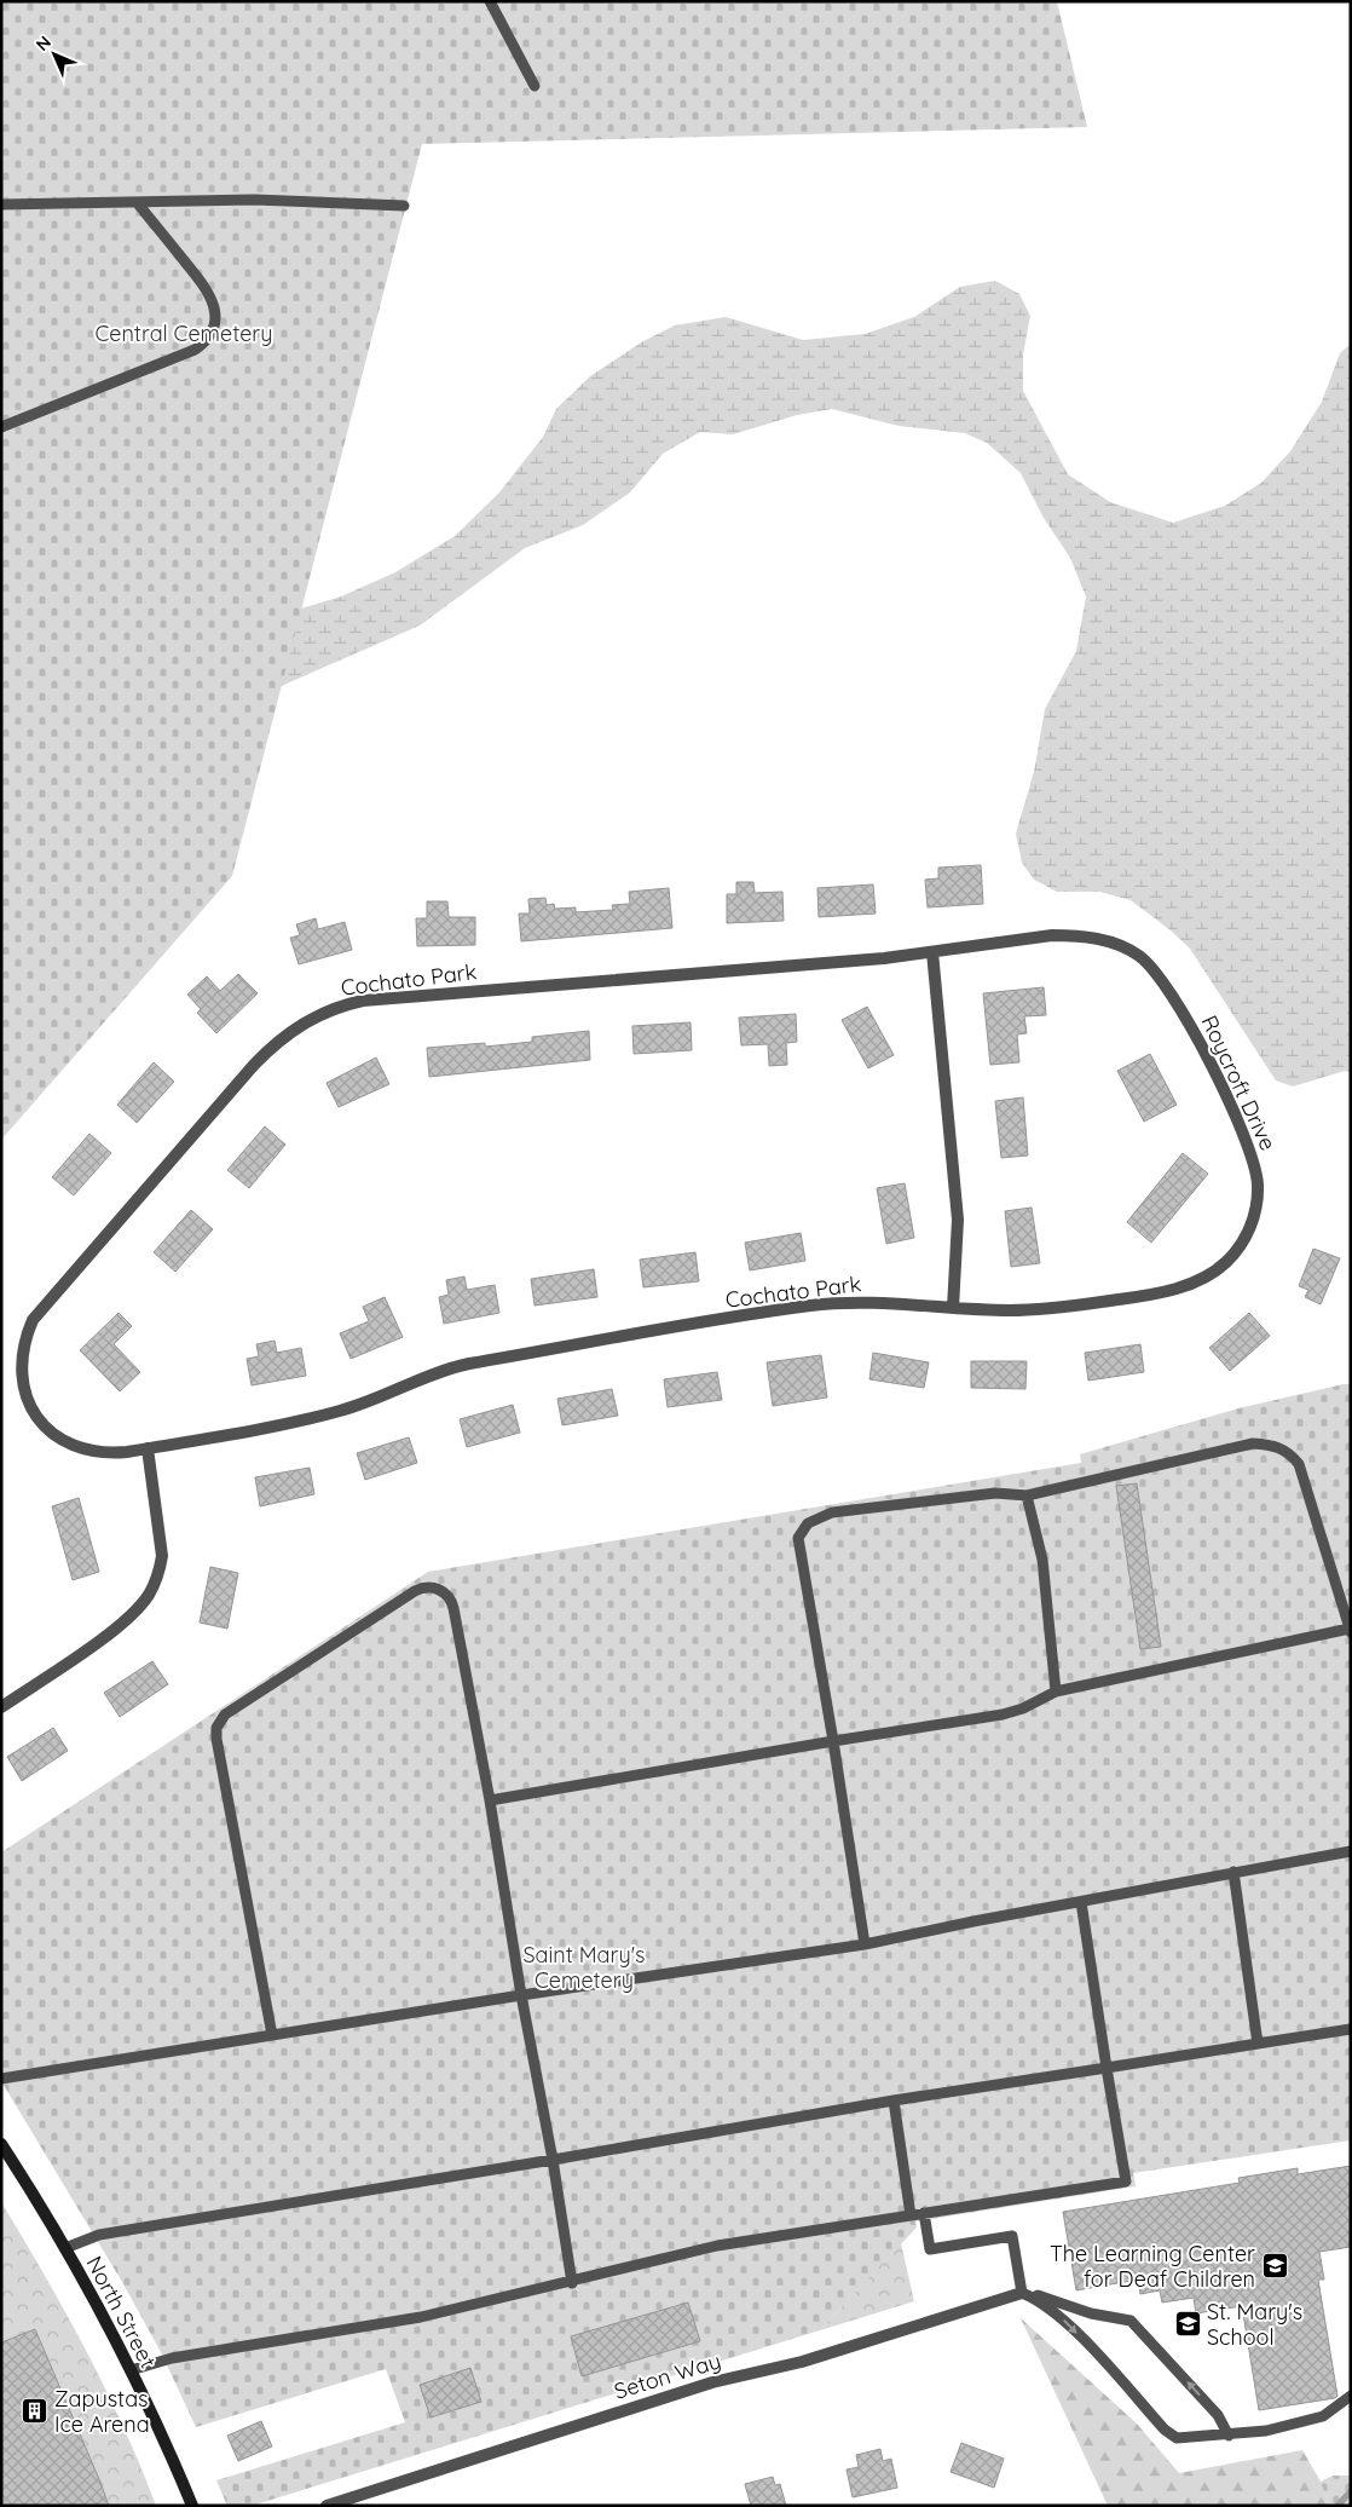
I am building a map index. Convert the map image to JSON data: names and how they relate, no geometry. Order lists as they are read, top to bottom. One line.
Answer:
{"streets":{"main road":["North Street"],"street":["Cochato Park","Roycroft Drive","Seton Way"]},"crossings":[["Cochato Park","Roycroft Drive"]],"parks":["Central Cemetery","Saint Mary's Cemetery"],"places":{"school or university":["The Learning Center for Deaf Children","St. Mary's School"],"building":["Zapustas Ice Arena"]},"north":"top left"}
